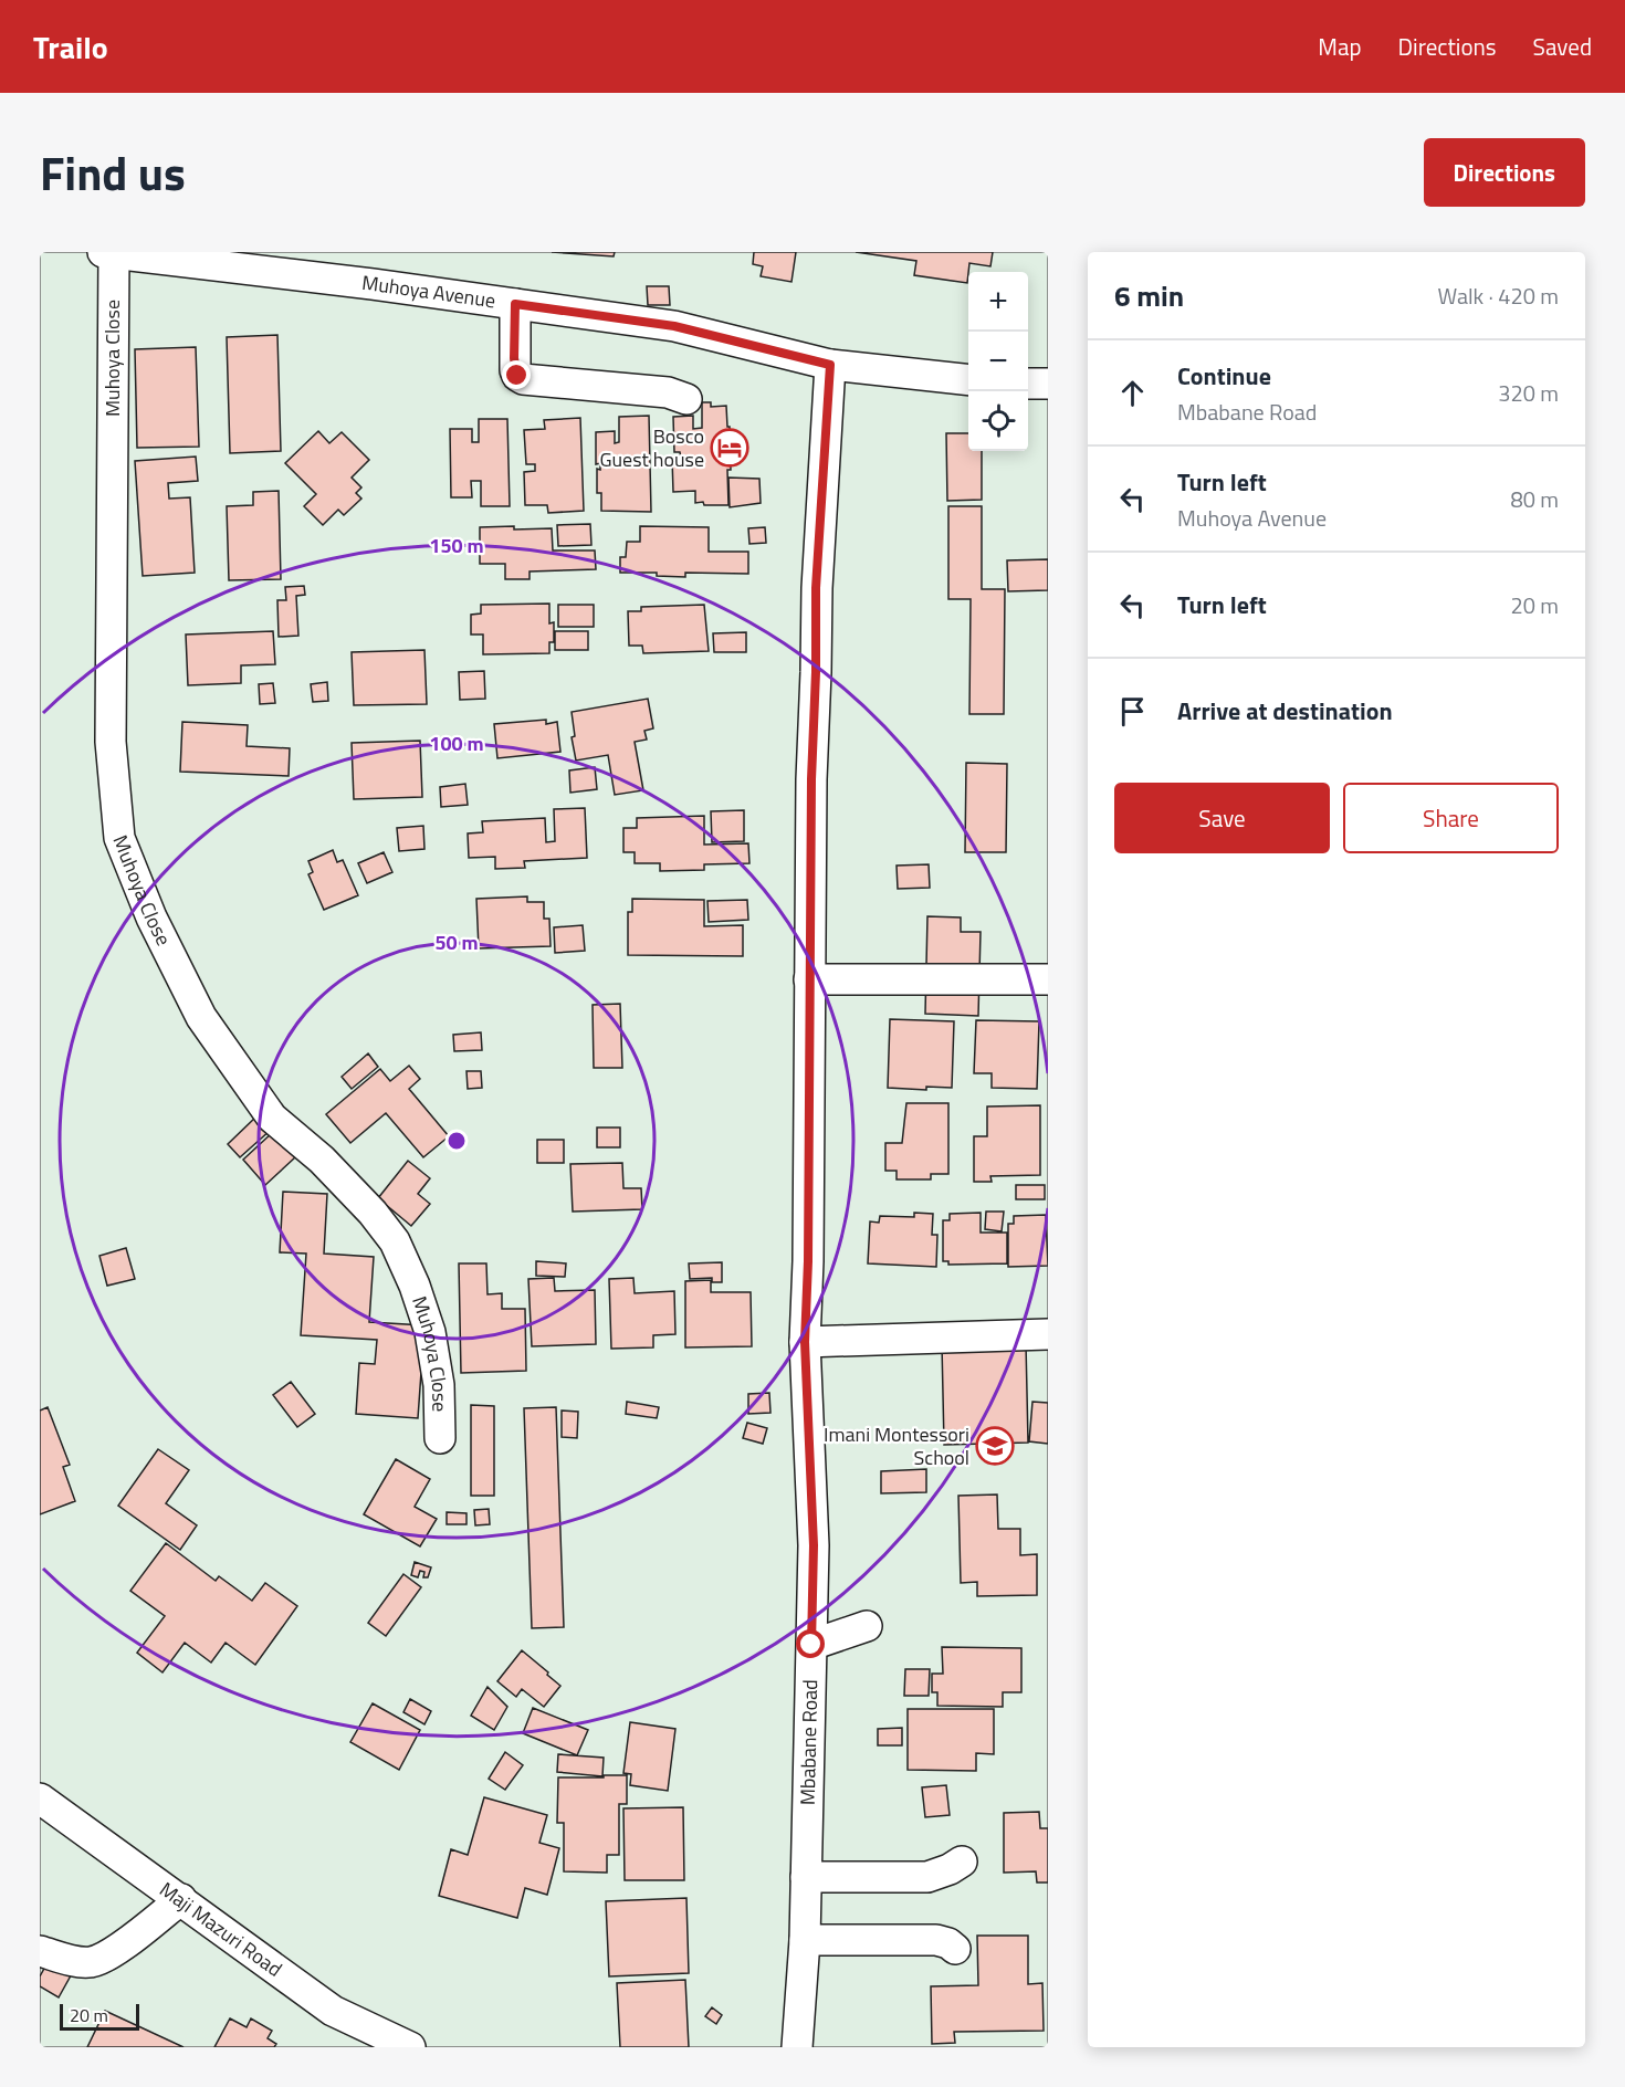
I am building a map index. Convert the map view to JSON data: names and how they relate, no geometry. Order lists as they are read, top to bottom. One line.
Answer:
{"streets":{"street":["Muhoya Avenue","Muhoya Close","Mbabane Road","Maji Mazuri Road"]},"crossings":[["Muhoya Avenue","Muhoya Close"],["Muhoya Avenue","Mbabane Road"]],"places":{"hotel":["Bosco Guest house"],"school or university":["Imani Montessori School"]},"scale_bar":"20 m","page":{"header":"Trailo","nav":["Map","Directions","Saved"],"title":"Find us","buttons":["Directions",["Save","Share"]],"heading":["6 min","Walk · 420 m"],"map_buttons":["+","−"],"list":[["Continue","Mbabane Road","320 m"],["Turn left","Muhoya Avenue","80 m"],["Turn left","20 m"],"Arrive at destination"],"scale":"20 m"},"rings":["150 m","100 m","50 m"]}
